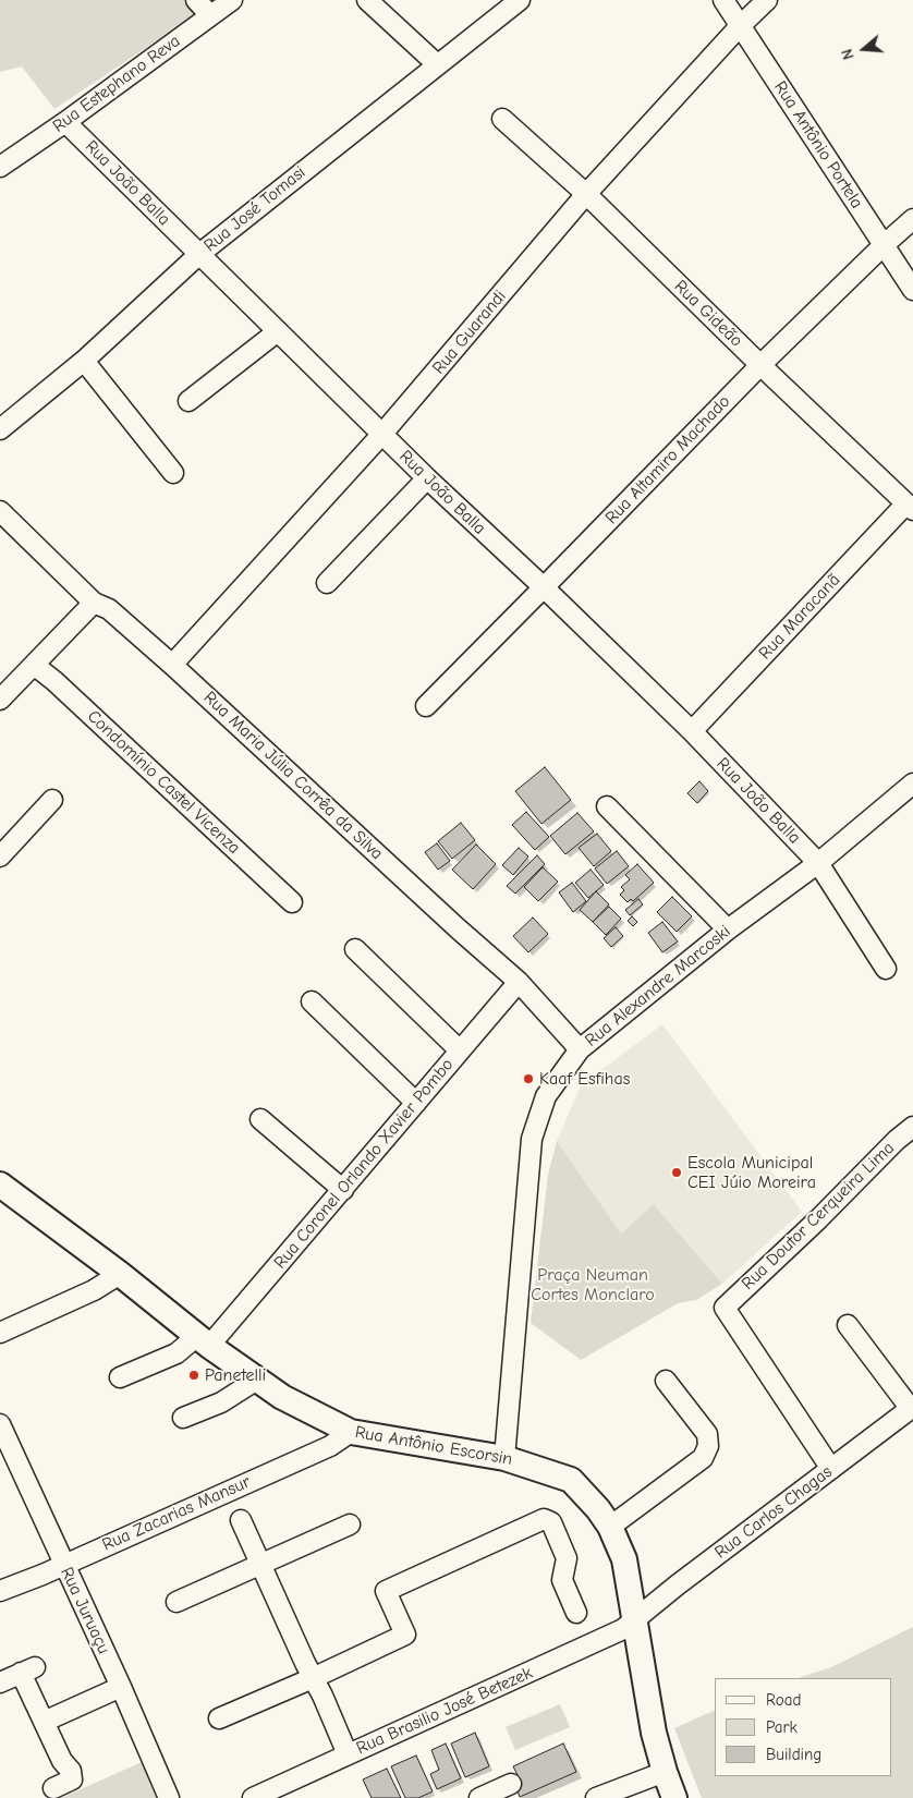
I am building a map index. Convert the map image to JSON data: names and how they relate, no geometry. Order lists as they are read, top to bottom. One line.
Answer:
{"streets":{"main road":["Rua Antônio Escorsin"],"street":["Rua Estephano Reva","Rua Antônio Portela","Rua João Balla","Rua José Tomasi","Rua Gideão","Rua Guarandi","Rua Altamiro Machado","Rua Maracanã","Rua Maria Júlia Corrêa da Silva","Condomínio Castel Vicenza","Rua Alexandre Marcoski","Rua Coronel Orlando Xavier Pombo","Rua Doutor Cerqueira Lima","Rua Carlos Chagas","Rua Zacarias Mansur","Rua Juruaçu","Rua Brasilio José Betezek"]},"crossings":[["Rua Estephano Reva","Rua João Balla"],["Rua Antônio Portela","Rua Guarandi"],["Rua Antônio Portela","Rua Altamiro Machado"],["Rua João Balla","Rua José Tomasi"],["Rua João Balla","Rua Guarandi"],["Rua João Balla","Rua Altamiro Machado"],["Rua João Balla","Rua Maracanã"],["Rua João Balla","Rua Alexandre Marcoski"],["Rua Gideão","Rua Guarandi"],["Rua Gideão","Rua Altamiro Machado"],["Rua Gideão","Rua Maracanã"],["Rua Guarandi","Rua Maria Júlia Corrêa da Silva"],["Rua Maria Júlia Corrêa da Silva","Rua Alexandre Marcoski"],["Rua Maria Júlia Corrêa da Silva","Rua Coronel Orlando Xavier Pombo"],["Rua Alexandre Marcoski","Rua Antônio Escorsin"],["Rua Coronel Orlando Xavier Pombo","Rua Antônio Escorsin"],["Rua Doutor Cerqueira Lima","Rua Carlos Chagas"],["Rua Antônio Escorsin","Rua Carlos Chagas"],["Rua Antônio Escorsin","Rua Zacarias Mansur"],["Rua Antônio Escorsin","Rua Brasilio José Betezek"],["Rua Carlos Chagas","Rua Brasilio José Betezek"],["Rua Zacarias Mansur","Rua Juruaçu"]],"parks":["Praça Neuman Cortes Monclaro"],"places":["Kaaf Esfihas","Escola Municipal CEI Júio Moreira","Panetelli"],"legend":["Road","Park","Building"],"north":"left"}
